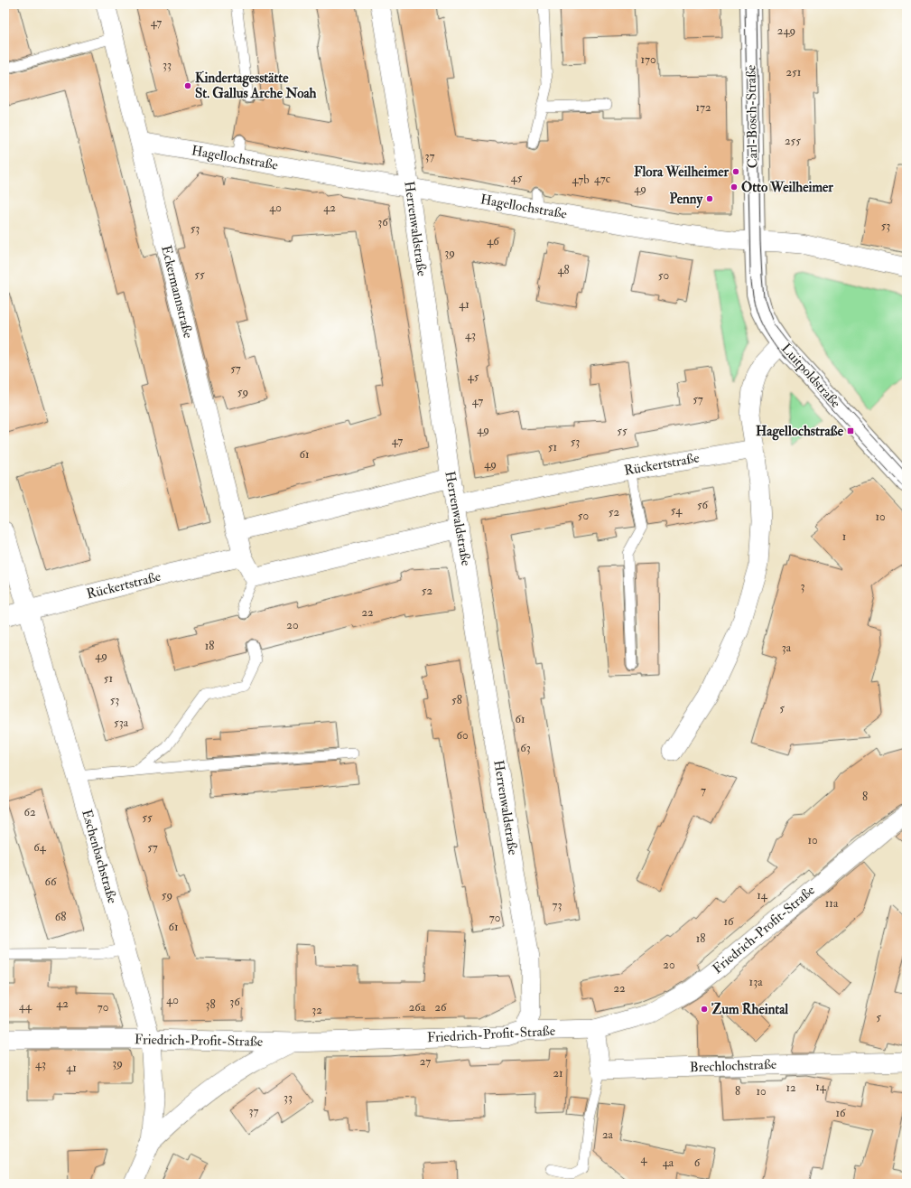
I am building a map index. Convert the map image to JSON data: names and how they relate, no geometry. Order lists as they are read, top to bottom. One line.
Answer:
{"streets":{"street":["Carl-Bosch-Straße","Hagellochstraße","Herrenwaldstraße","Eckermannstraße","Luitpoldstraße","Rückertstraße","Eschenbachstraße","Friedrich-Profit-Straße","Brechlochstraße"]},"crossings":[["Carl-Bosch-Straße","Hagellochstraße"],["Carl-Bosch-Straße","Luitpoldstraße"],["Hagellochstraße","Herrenwaldstraße"],["Hagellochstraße","Eckermannstraße"],["Herrenwaldstraße","Rückertstraße"],["Herrenwaldstraße","Friedrich-Profit-Straße"],["Eckermannstraße","Rückertstraße"],["Rückertstraße","Eschenbachstraße"],["Eschenbachstraße","Friedrich-Profit-Straße"]],"places":{"other":["Kindertagesstätte St. Gallus Arche Noah","Flora Weilheimer","Otto Weilheimer","Penny","Zum Rheintal"],"transit":["Hagellochstraße"]},"house_numbers":["47","249","170","33","251","172","255","37","45","47c","47b","49","40","42","36","53","53","46","39","48","55","50","41","43","57","45","59","57","47","49","55","47","53","51","61","49","56","54","52","50","10","1","3","52","22","20","18","3a","49","51","53","58","5","61","53a","60","63","7","8","62","55","10","64","57","66","59","14","11a","73","68","70","16","61","18","20","13a","22","40","36","42","38","44","70","26a","26","32","5","27","39","43","41","21","14","12","8","10","33","37","16","2a","4","4a","6"]}
